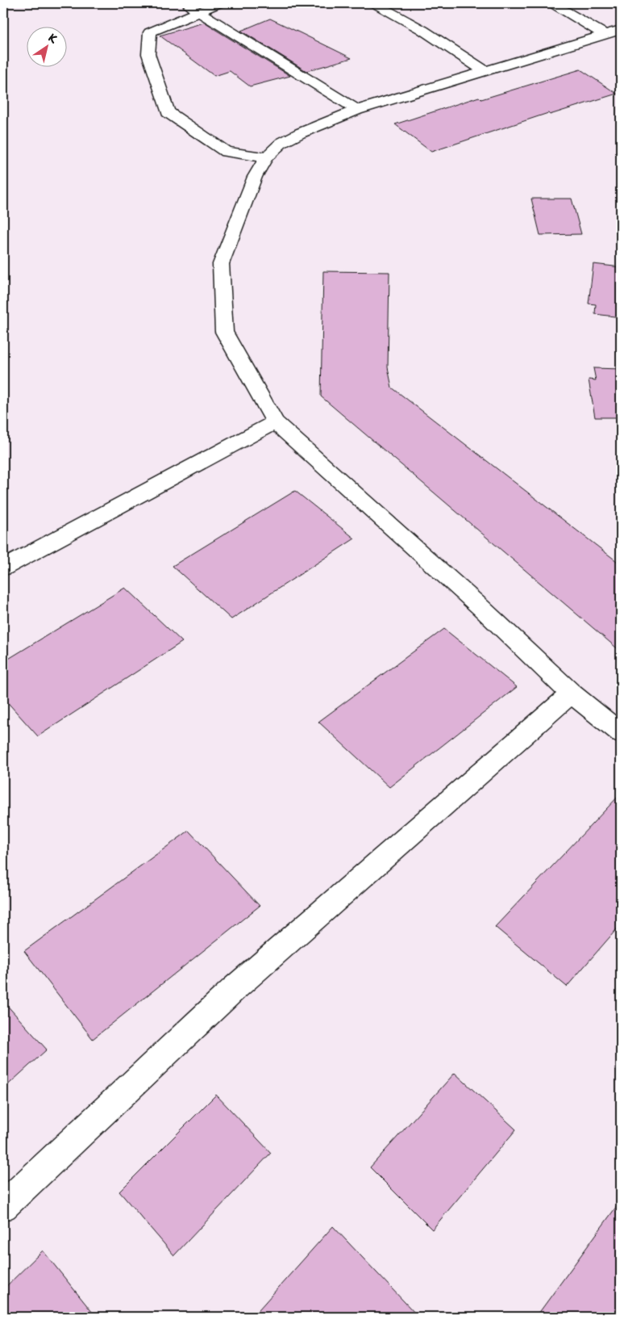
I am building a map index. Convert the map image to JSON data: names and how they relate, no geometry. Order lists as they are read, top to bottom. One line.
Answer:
{"north":"top right"}
